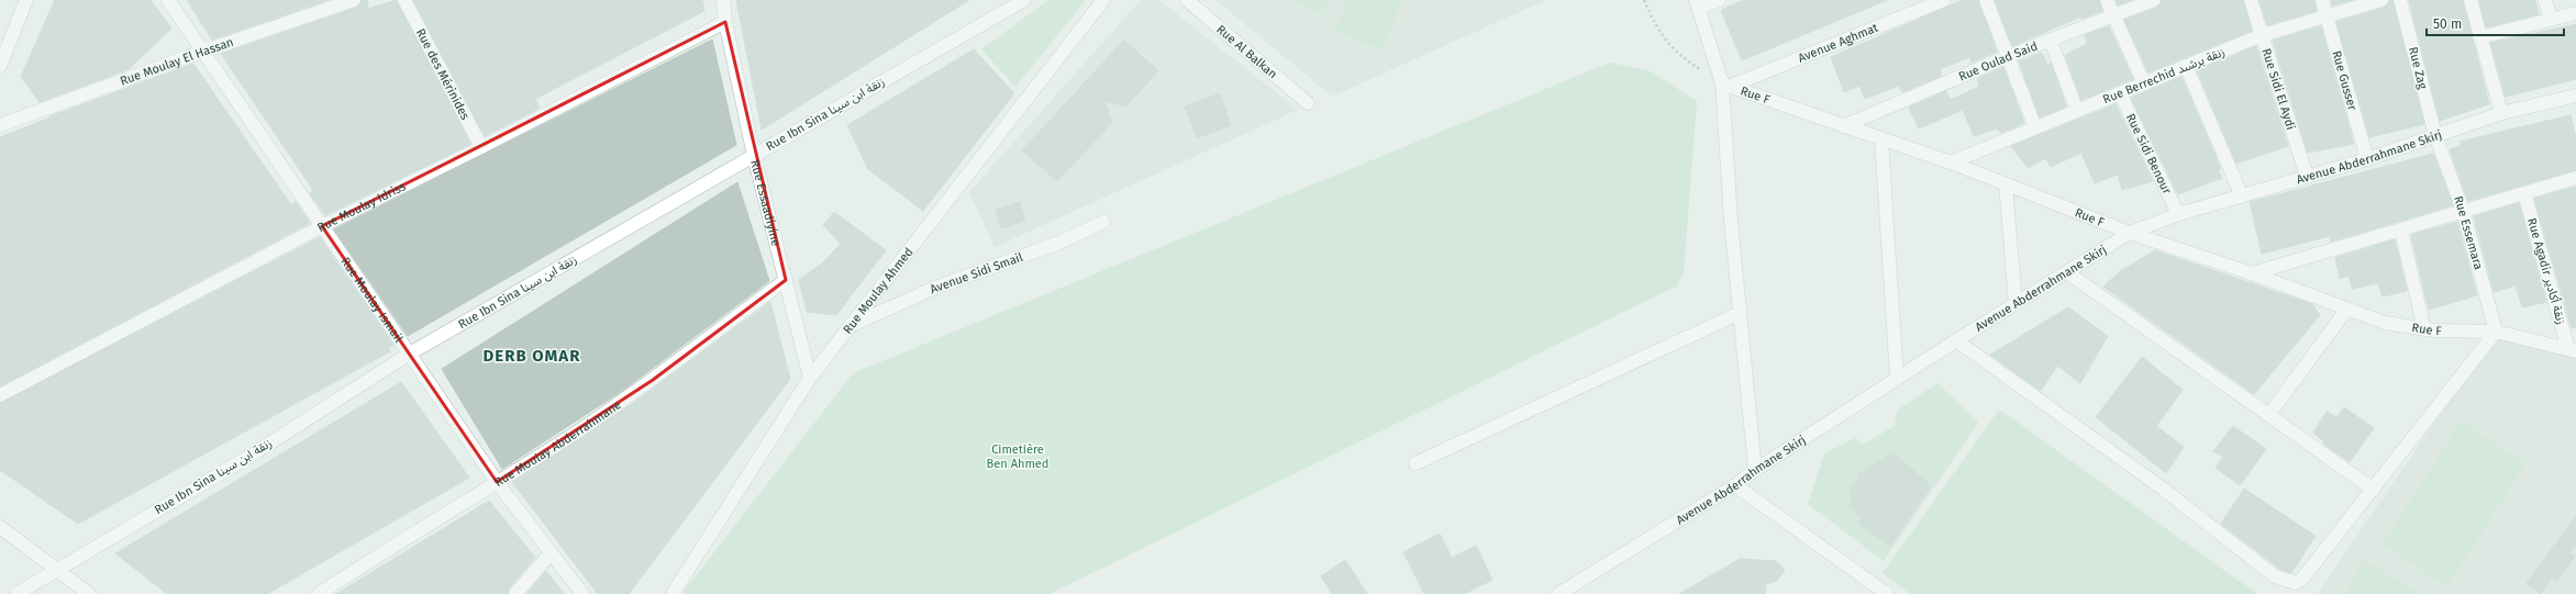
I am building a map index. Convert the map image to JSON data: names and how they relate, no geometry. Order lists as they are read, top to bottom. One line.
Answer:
{"streets":{"street":["Avenue Aghmat","Rue Al Balkan","Rue Moulay El Hassan","Rue Oulad Said","Rue Zag","Rue des Mérinides","Rue Berrechid زنقة برشىد","Rue Gusser","Rue Sidi El Aydi","Rue F","Rue Ibn Sina زنقة ابن سينا","Rue Sidi Benour","Avenue Abderrahmane Skirj","Rue Essaadiyine","Rue Moulay Idriss","Rue Essemara","Rue Agadir زنقة أكادير","Avenue Sidi Smail","Rue Moulay Ahmed","Rue Moulay Ismail","Rue Moulay Abderrahmane"]},"crossings":[["Avenue Aghmat","Rue F"],["Rue Moulay El Hassan","Rue Moulay Ismail"],["Rue Oulad Said","Rue F"],["Rue Zag","Avenue Abderrahmane Skirj"],["Rue Zag","Rue Essemara"],["Rue des Mérinides","Rue Moulay Idriss"],["Rue Berrechid زنقة برشىد","Rue Gusser"],["Rue Berrechid زنقة برشىد","Rue Sidi El Aydi"],["Rue Berrechid زنقة برشىد","Rue F"],["Rue Berrechid زنقة برشىد","Rue Sidi Benour"],["Rue Gusser","Avenue Abderrahmane Skirj"],["Rue Sidi El Aydi","Avenue Abderrahmane Skirj"],["Rue F","Avenue Abderrahmane Skirj"],["Rue F","Rue Essemara"],["Rue F","Rue Agadir زنقة أكادير"],["Rue Ibn Sina زنقة ابن سينا","Rue Essaadiyine"],["Rue Ibn Sina زنقة ابن سينا","Rue Moulay Ismail"],["Rue Sidi Benour","Avenue Abderrahmane Skirj"],["Avenue Abderrahmane Skirj","Rue Essemara"],["Rue Essaadiyine","Rue Moulay Idriss"],["Rue Essaadiyine","Rue Moulay Ahmed"],["Rue Essaadiyine","Rue Moulay Abderrahmane"],["Rue Moulay Idriss","Rue Moulay Ismail"],["Avenue Sidi Smail","Rue Moulay Ahmed"],["Rue Moulay Ismail","Rue Moulay Abderrahmane"]],"districts":["DERB OMAR"],"parks":["Cimetière Ben Ahmed"],"scale_bar":"50 m"}
